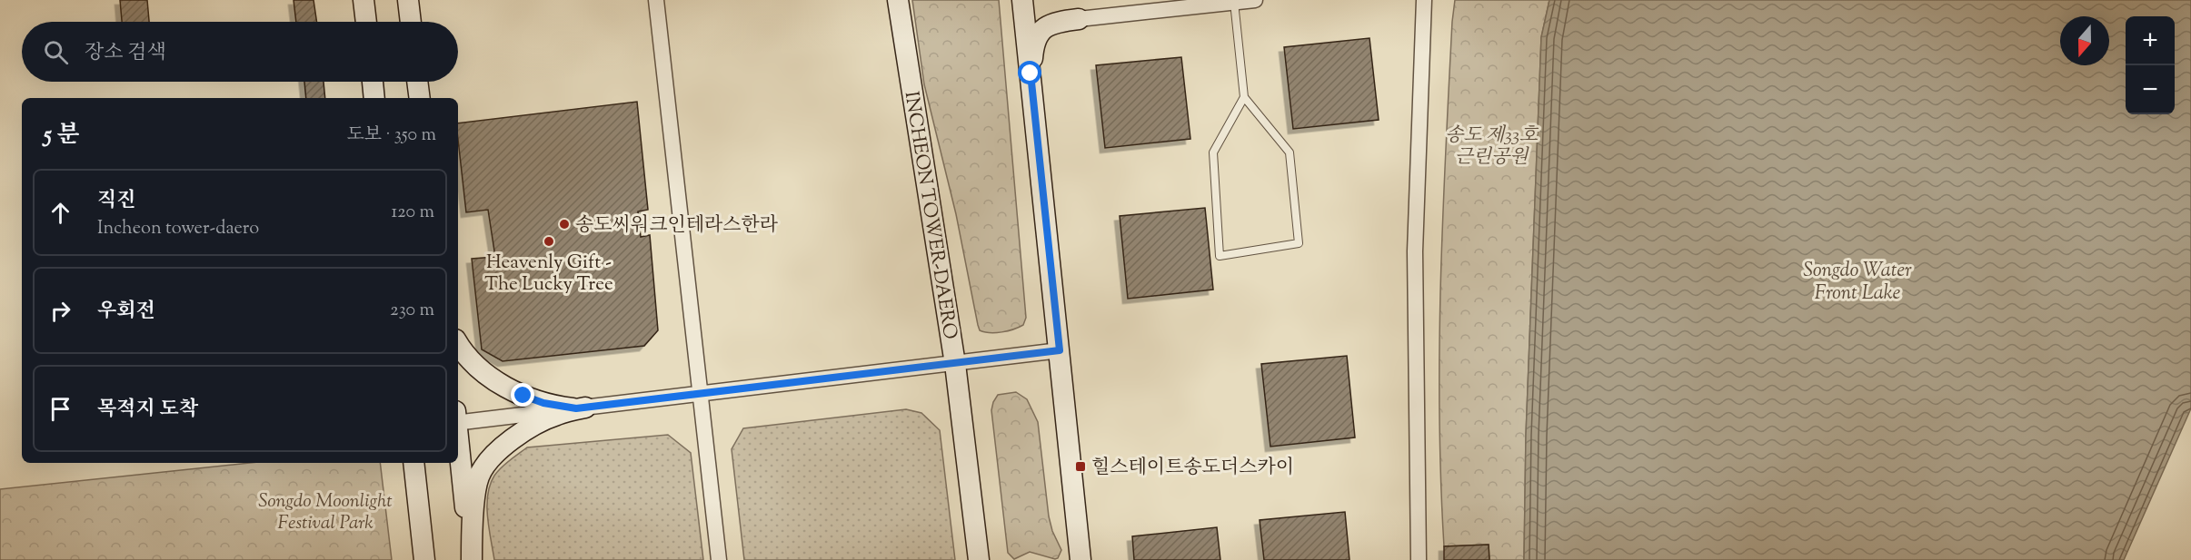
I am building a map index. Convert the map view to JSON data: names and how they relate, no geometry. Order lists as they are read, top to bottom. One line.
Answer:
{"streets":{"main road":["INCHEON TOWER-DAERO"]},"water":["Songdo Water Front Lake"],"parks":["송도 제33호 근린공원","Songdo Moonlight Festival Park"],"places":{"other":["송도씨워크인테라스한라","Heavenly Gift - The Lucky Tree"],"transit":["힐스테이트송도더스카이"]},"north":"bottom","page":{"map_buttons":["+","−"],"search":"장소 검색","heading":["5 분","도보 · 350 m"],"list":[["직진","Incheon tower-daero","120 m"],["우회전","230 m"],"목적지 도착"]}}
